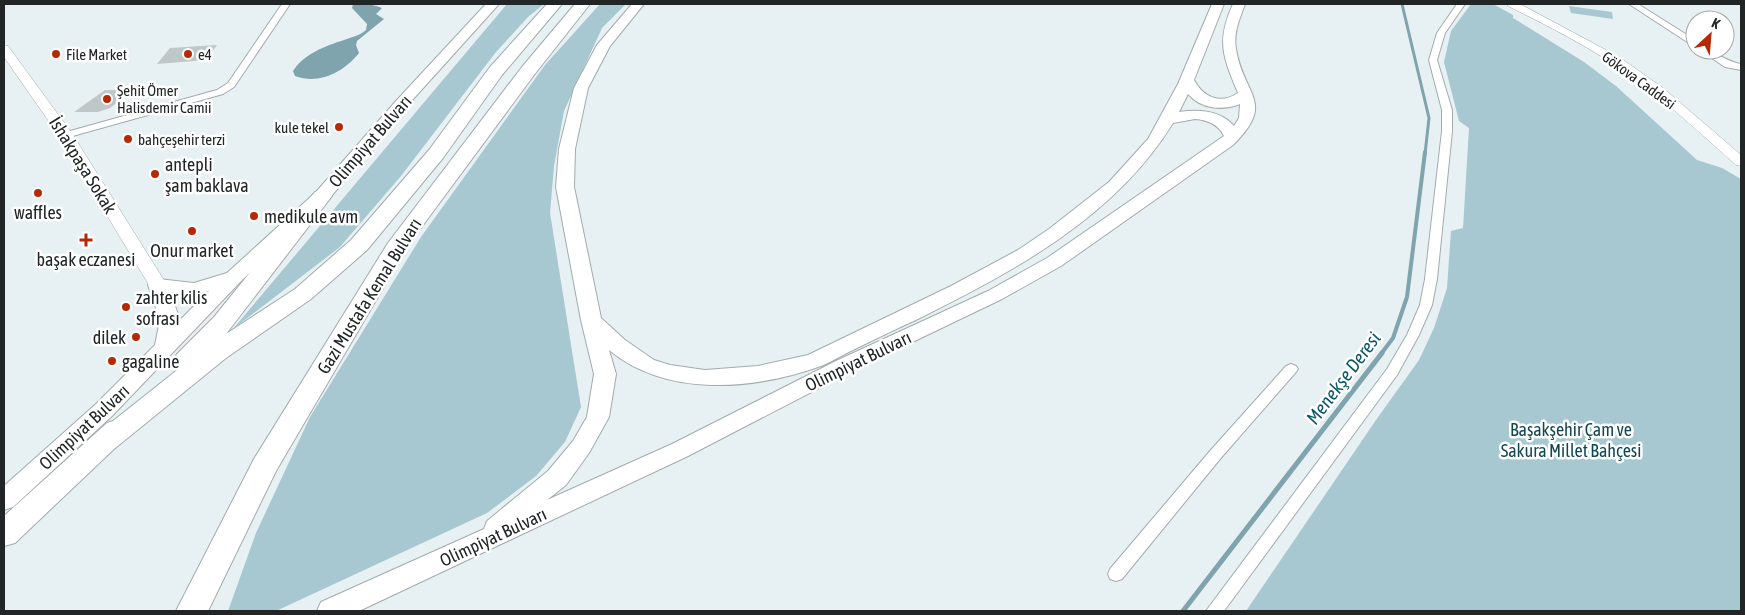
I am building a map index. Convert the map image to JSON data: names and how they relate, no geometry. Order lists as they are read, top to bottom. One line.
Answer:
{"streets":{"highway":["Gazi Mustafa Kemal Bulvarı"],"main road":["Olimpiyat Bulvarı"],"street":["Gökova Caddesi","İshakpaşa Sokak"]},"water":["Menekşe Deresi"],"parks":["Başakşehir Çam ve Sakura Millet Bahçesi"],"places":{"other":["File Market","e4","Şehit Ömer Halisdemir Camii","kule tekel","bahçeşehir terzi","antepli şam baklava","waffles","medikule avm","Onur market","zahter kilis sofrası","dilek","gagaline"],"health":["başak eczanesi"]},"north":"top right"}
